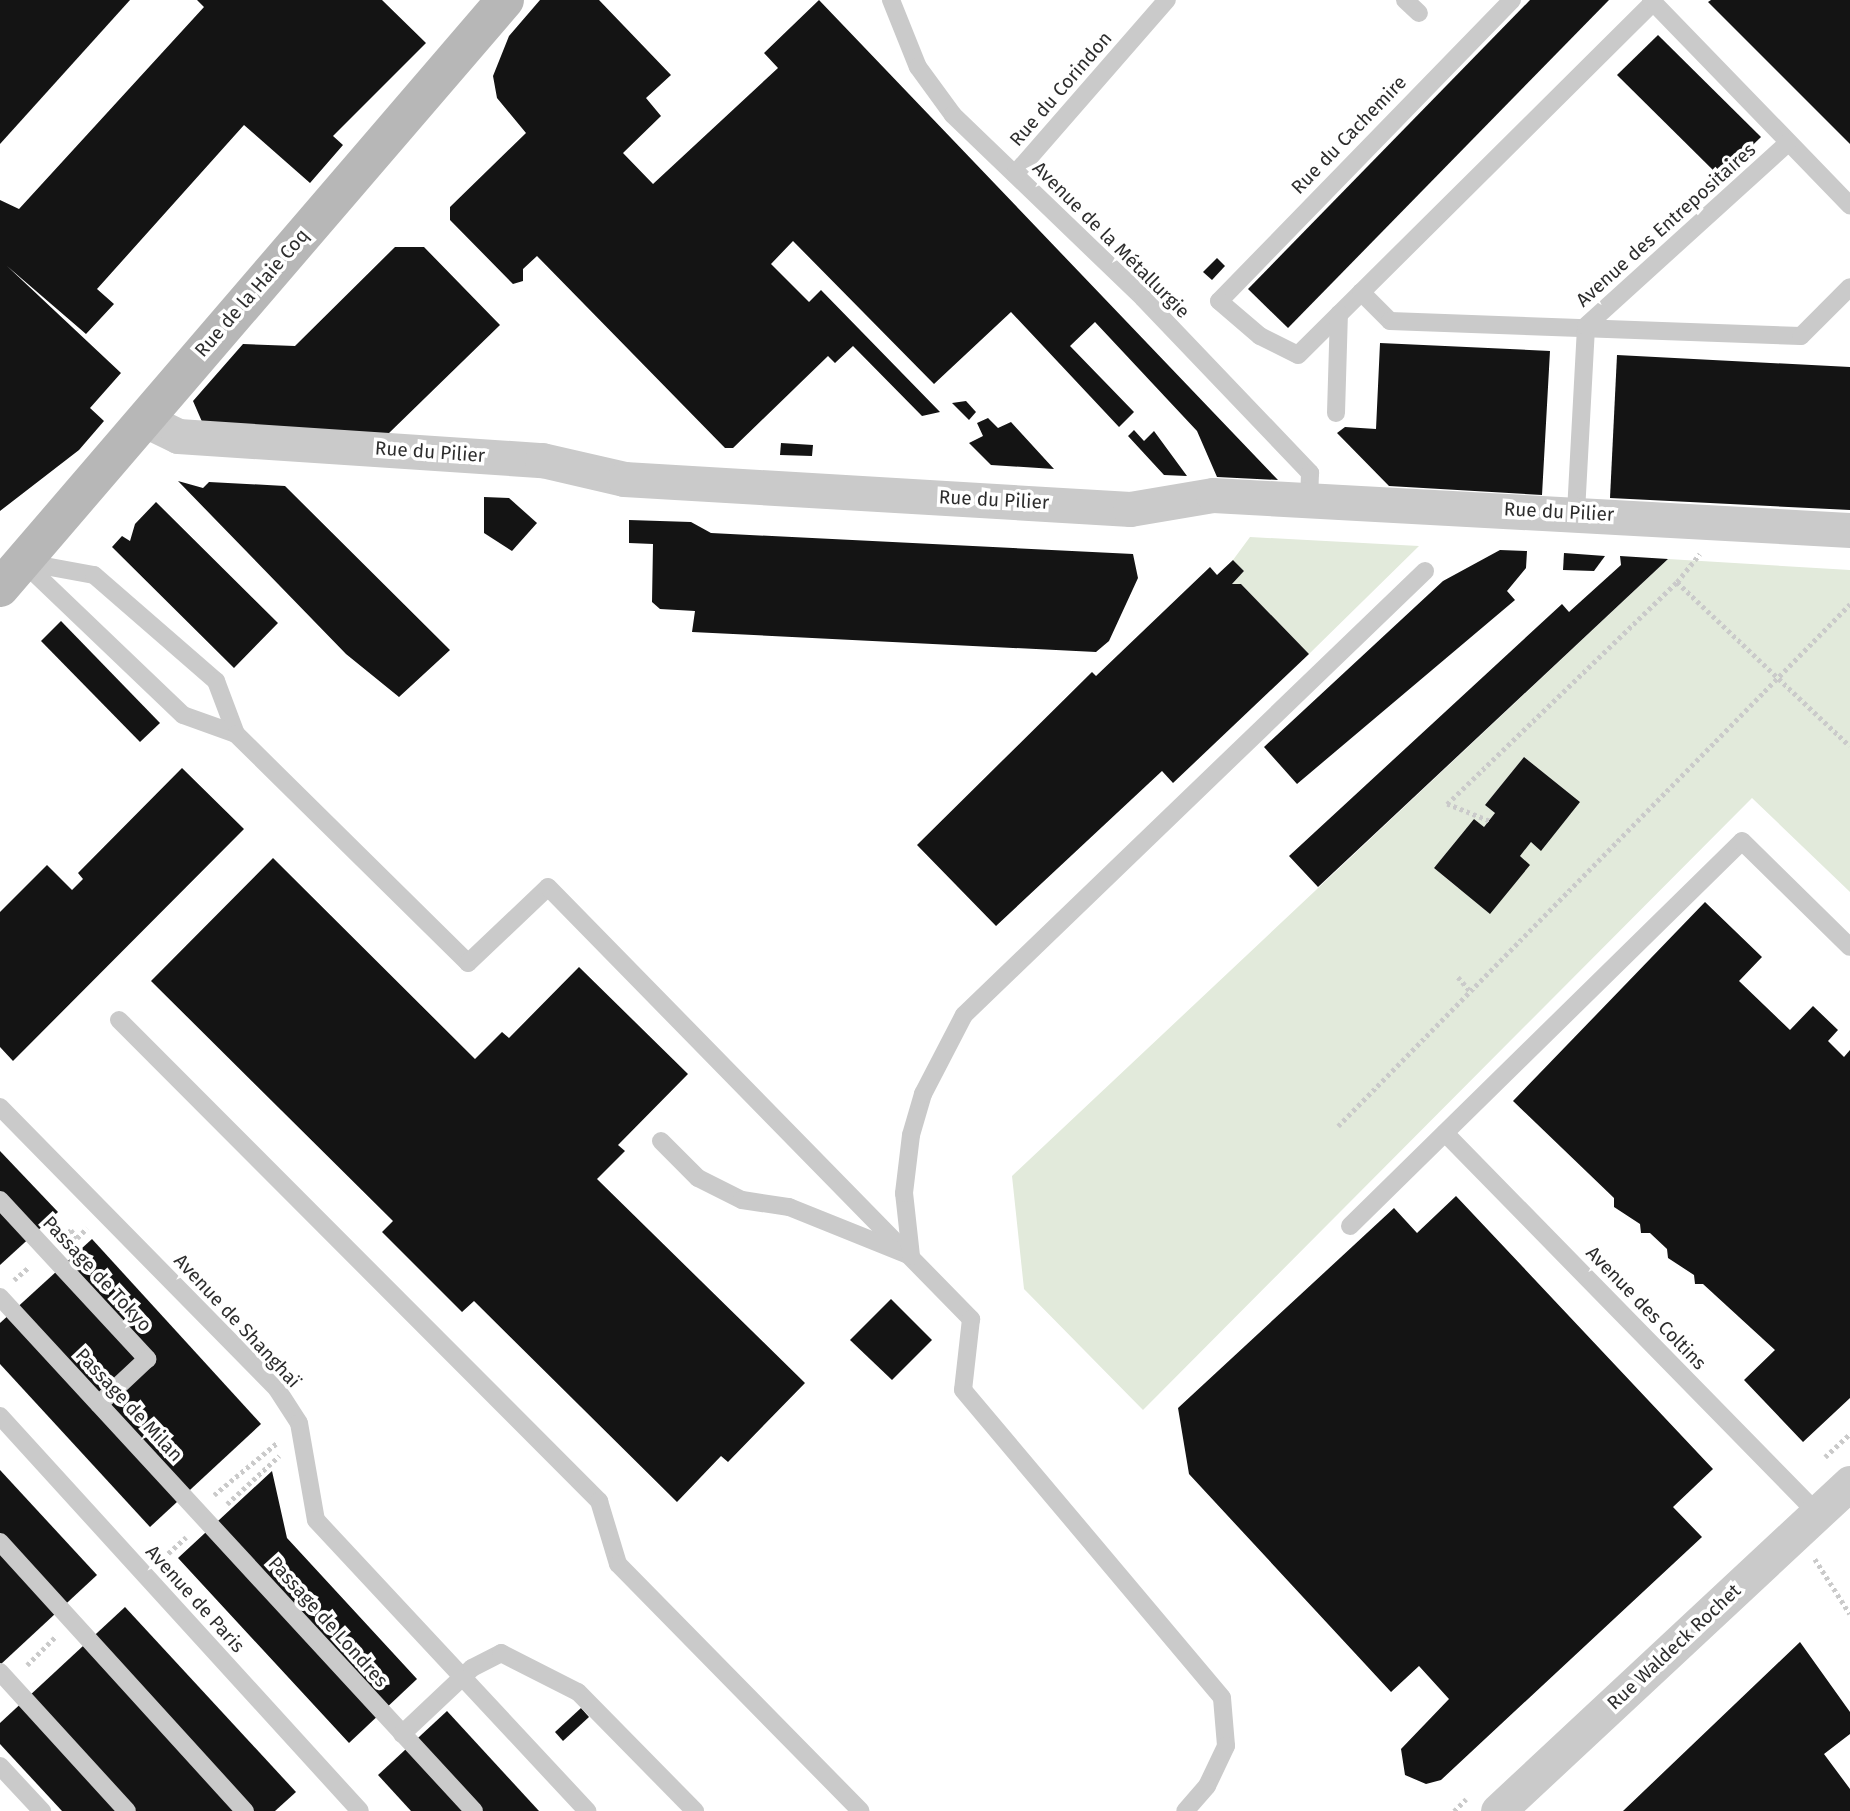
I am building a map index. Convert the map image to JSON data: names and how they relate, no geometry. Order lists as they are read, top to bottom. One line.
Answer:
{"streets":{"main road":["Rue de la Haie Coq"],"street":["Rue du Pilier","Rue Waldeck Rochet"],"lane":["Rue du Corindon","Rue du Cachemire","Avenue des Entrepositaires","Avenue de la Métallurgie","Passage de Tokyo","Avenue des Coltins","Avenue de Shanghaï","Passage de Milan","Avenue de Paris","Passage de Londres"]},"crossings":[["Rue du Corindon","Avenue de la Métallurgie"],["Avenue des Entrepositaires","Rue du Pilier"],["Avenue de la Métallurgie","Rue du Pilier"],["Rue de la Haie Coq","Rue du Pilier"],["Passage de Tokyo","Passage de Milan"],["Avenue des Coltins","Rue Waldeck Rochet"],["Passage de Milan","Passage de Londres"]]}
